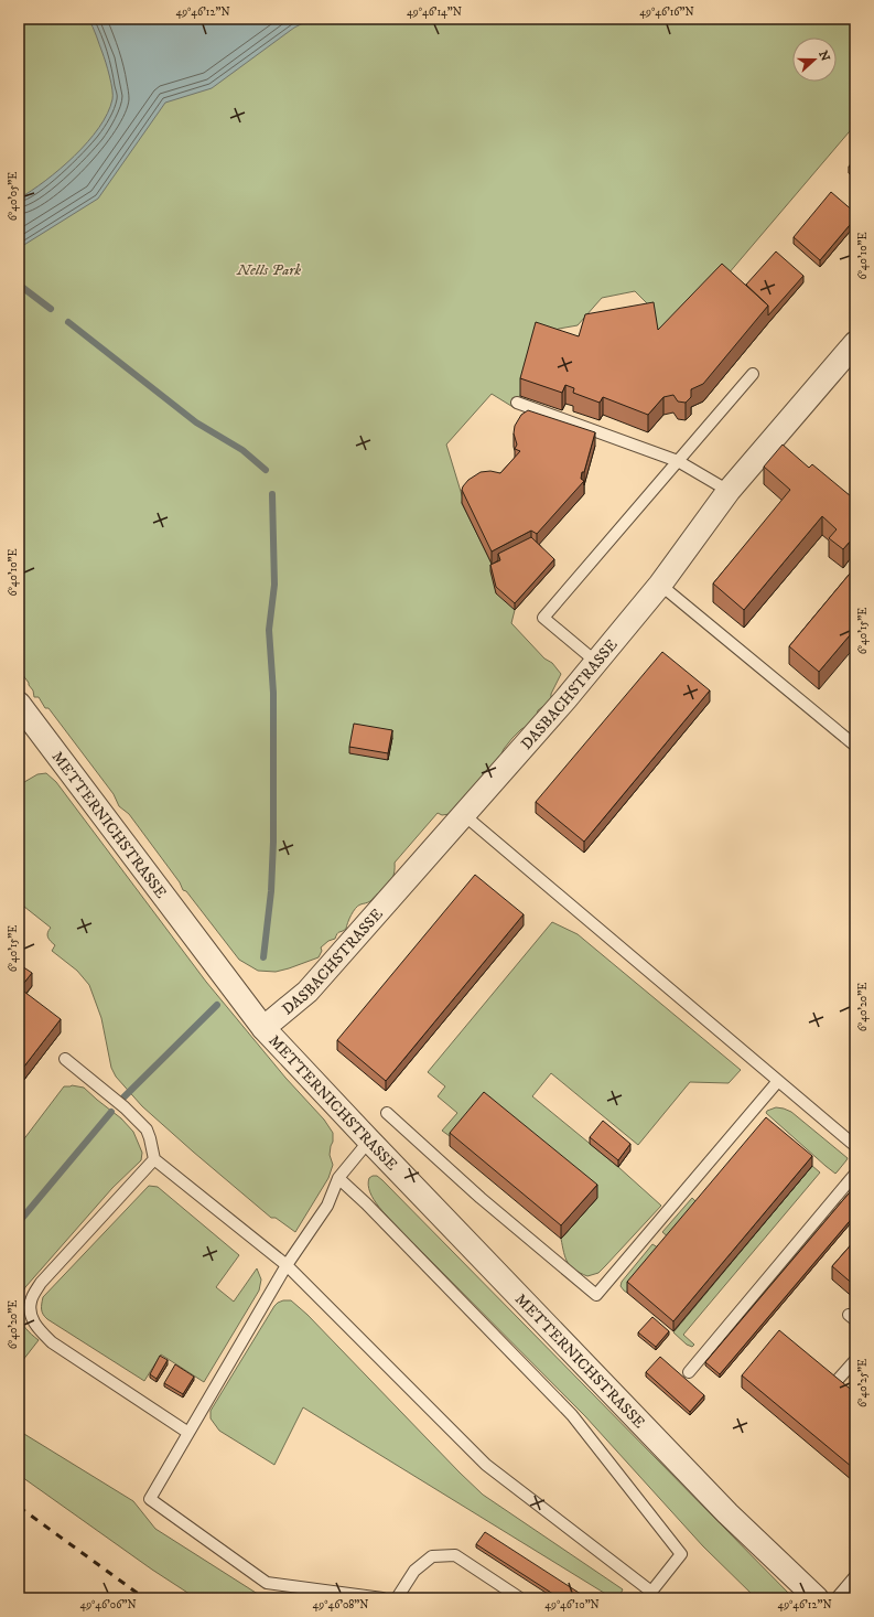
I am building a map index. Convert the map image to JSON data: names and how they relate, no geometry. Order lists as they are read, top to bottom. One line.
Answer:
{"streets":{"street":["DASBACHSTRASSE","METTERNICHSTRASSE"]},"crossings":[["DASBACHSTRASSE","METTERNICHSTRASSE"]],"parks":["Nells Park"],"north":"right","coordinates":["49°46'12\"N","49°46'14\"N","49°46'16\"N","6°40'05\"E","6°40'10\"E","6°40'15\"E","6°40'20\"E","6°40'25\"E","49°46'06\"N","49°46'08\"N","49°46'10\"N"]}
